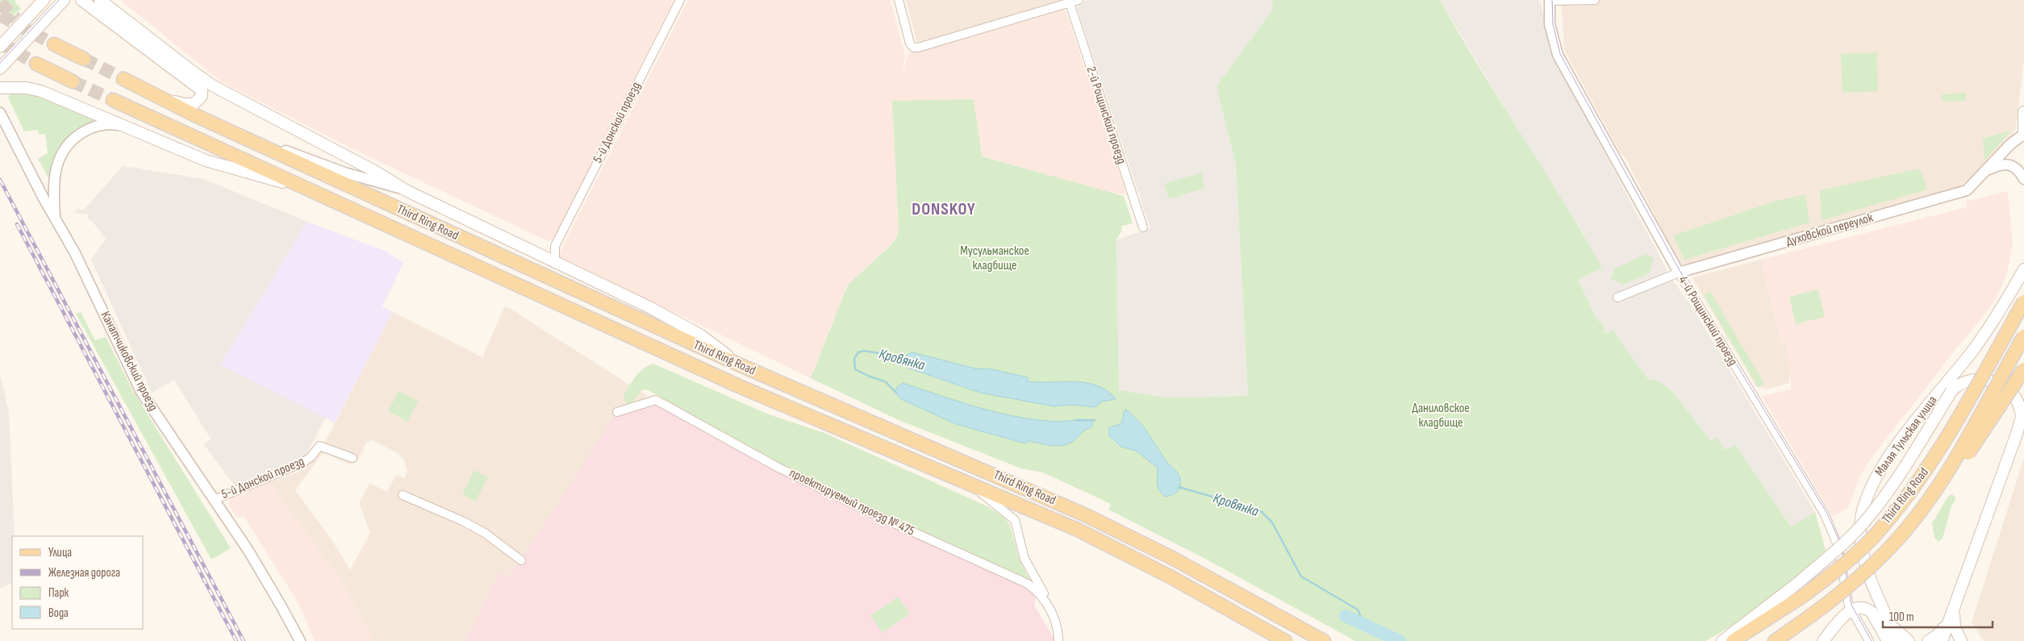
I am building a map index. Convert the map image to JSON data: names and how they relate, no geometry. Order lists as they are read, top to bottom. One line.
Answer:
{"streets":{"main road":["Third Ring Road","Малая Тульская улица"],"street":["2-й Рощинский проезд","5-й Донской проезд","Духовской переулок","4-й Рощинский проезд","Канатчиковский проезд","проектируемый проезд № 475"]},"crossings":[["5-й Донской проезд","Канатчиковский проезд"],["Духовской переулок","4-й Рощинский проезд"]],"districts":["DONSKOY"],"water":["Кровянка"],"parks":["Мусульманское кладбище","Даниловское кладбище"],"legend":["Улица","Железная дорога","Парк","Вода"],"scale_bar":"100 m"}
